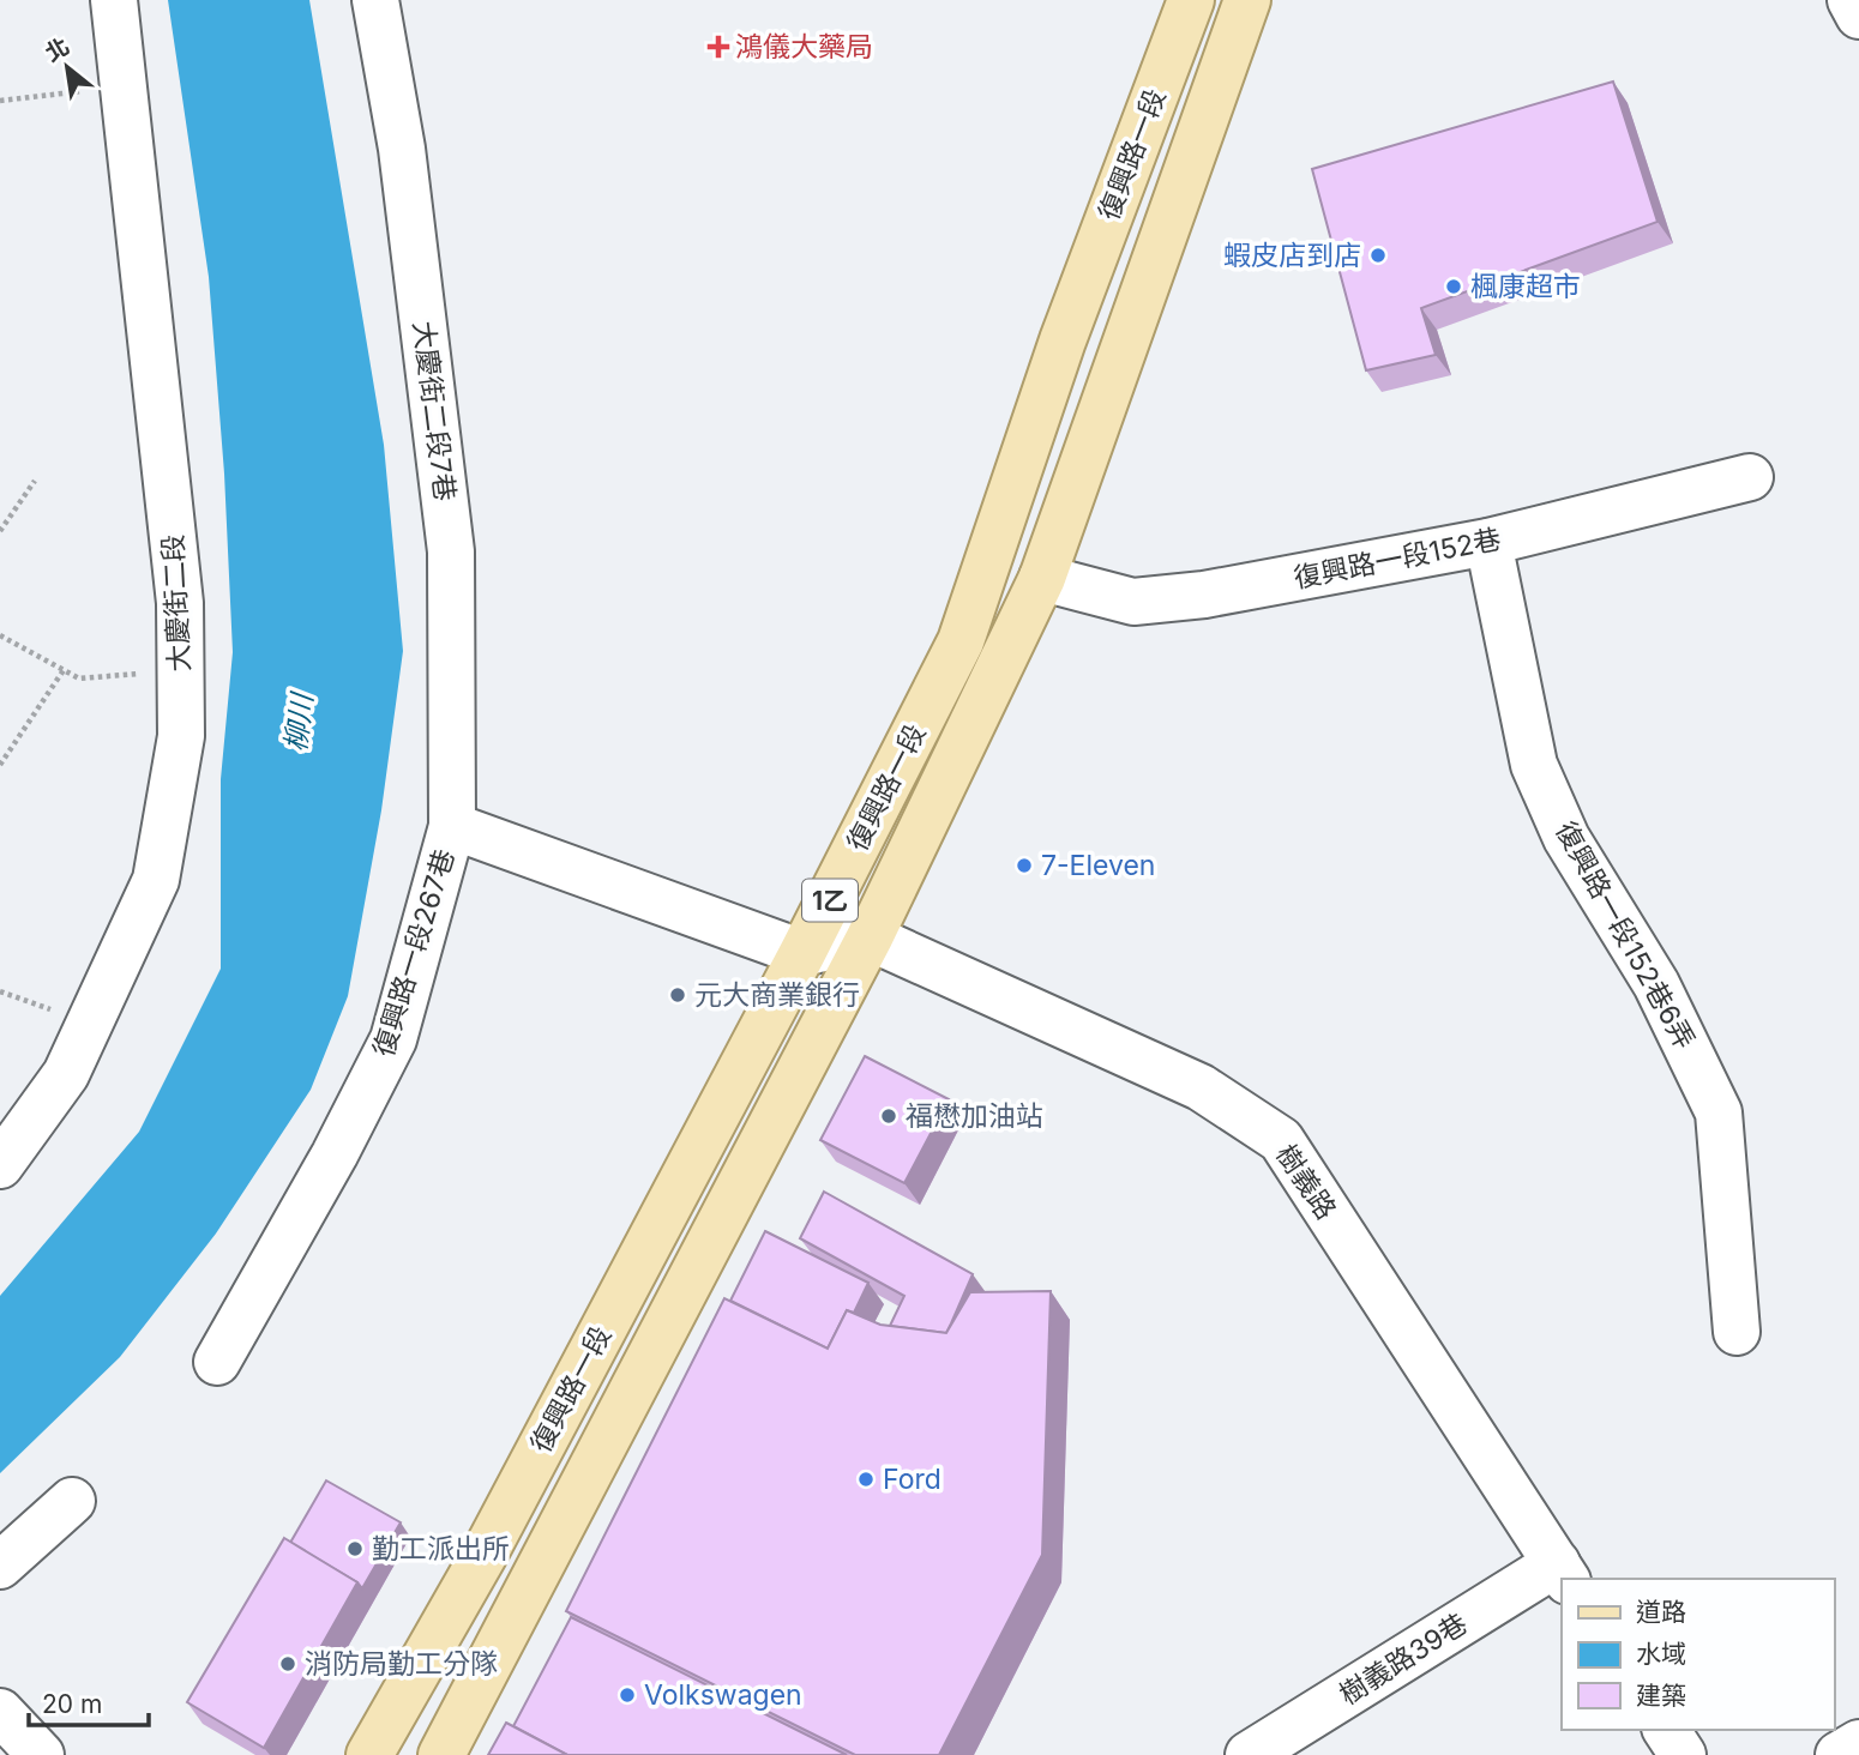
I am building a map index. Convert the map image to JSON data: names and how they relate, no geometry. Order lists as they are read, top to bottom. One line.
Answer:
{"streets":{"main road":["復興路一段","1乙"],"street":["大慶街二段7巷","復興路一段152巷","大慶街二段","復興路一段152巷6弄","復興路一段267巷","樹義路","樹義路39巷"]},"crossings":[["復興路一段","復興路一段152巷"],["復興路一段","復興路一段267巷"],["復興路一段","樹義路"],["大慶街二段7巷","復興路一段267巷"],["復興路一段152巷","復興路一段152巷6弄"],["樹義路","樹義路39巷"]],"water":["柳川"],"places":{"health":["鴻儀大藥局"],"other":["蝦皮店到店","楓康超市","7-Eleven","元大商業銀行","福懋加油站","Ford","勤工派出所","消防局勤工分隊","Volkswagen"]},"legend":["道路","水域","建築"],"scale_bar":"20 m","north":"top left"}
